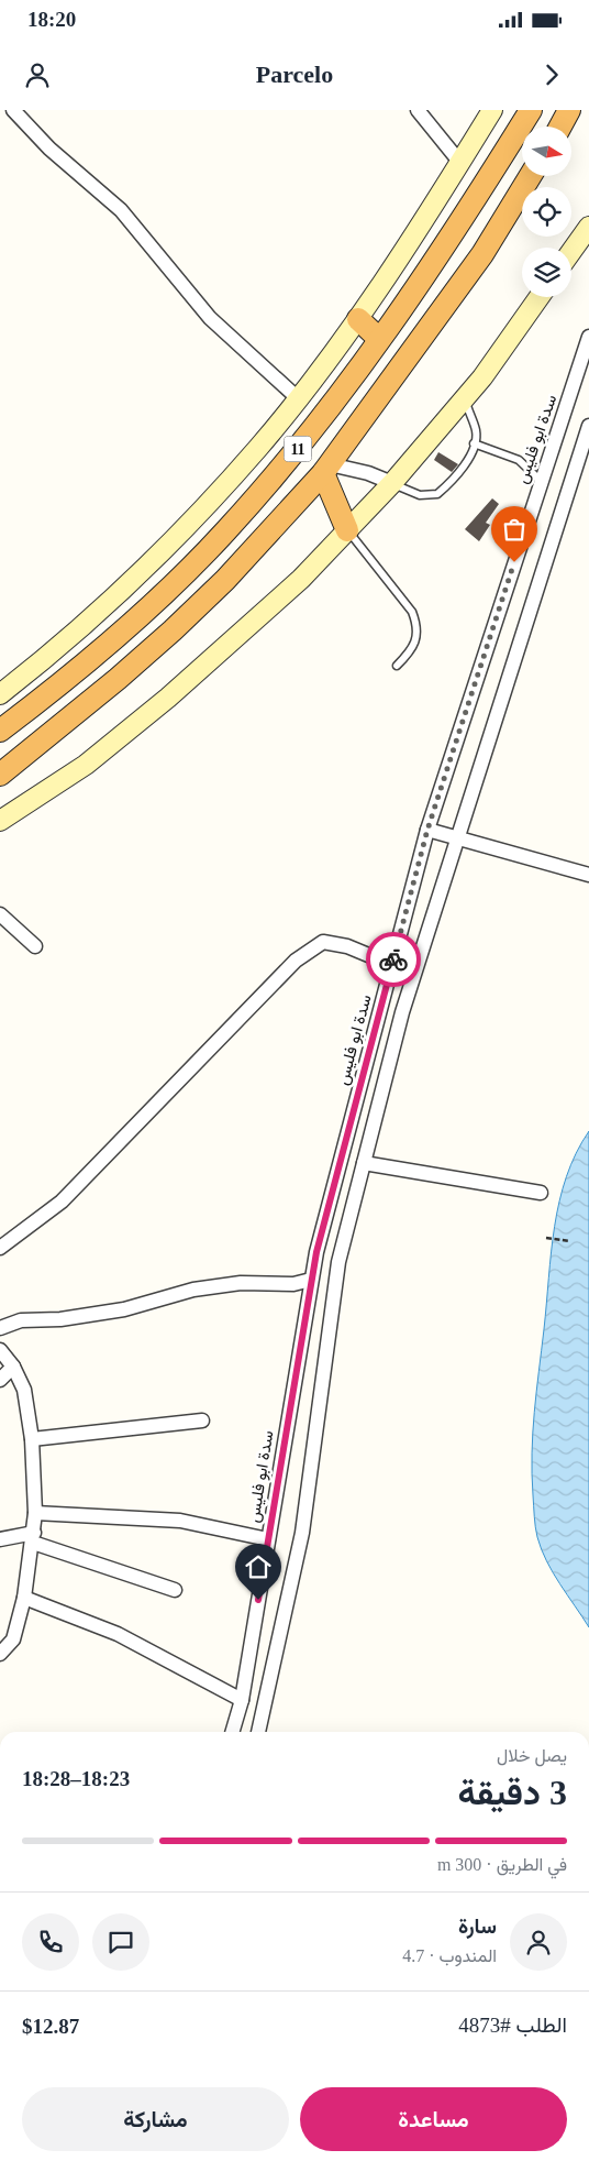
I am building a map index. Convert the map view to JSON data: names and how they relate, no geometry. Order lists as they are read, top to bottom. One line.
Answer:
{"streets":{"highway":["11"],"street":["سدة ابو فليس"]},"north":"right","page":{"status":"18:20","header":"Parcelo","heading":["3 دقيقة","يصل خلال","18:23–18:28"],"panel":["سارة","المندوب · 4.7","الطلب #4873","$12.87"],"bar":"في الطريق · 300 m","buttons":["مساعدة","مشاركة"]}}
